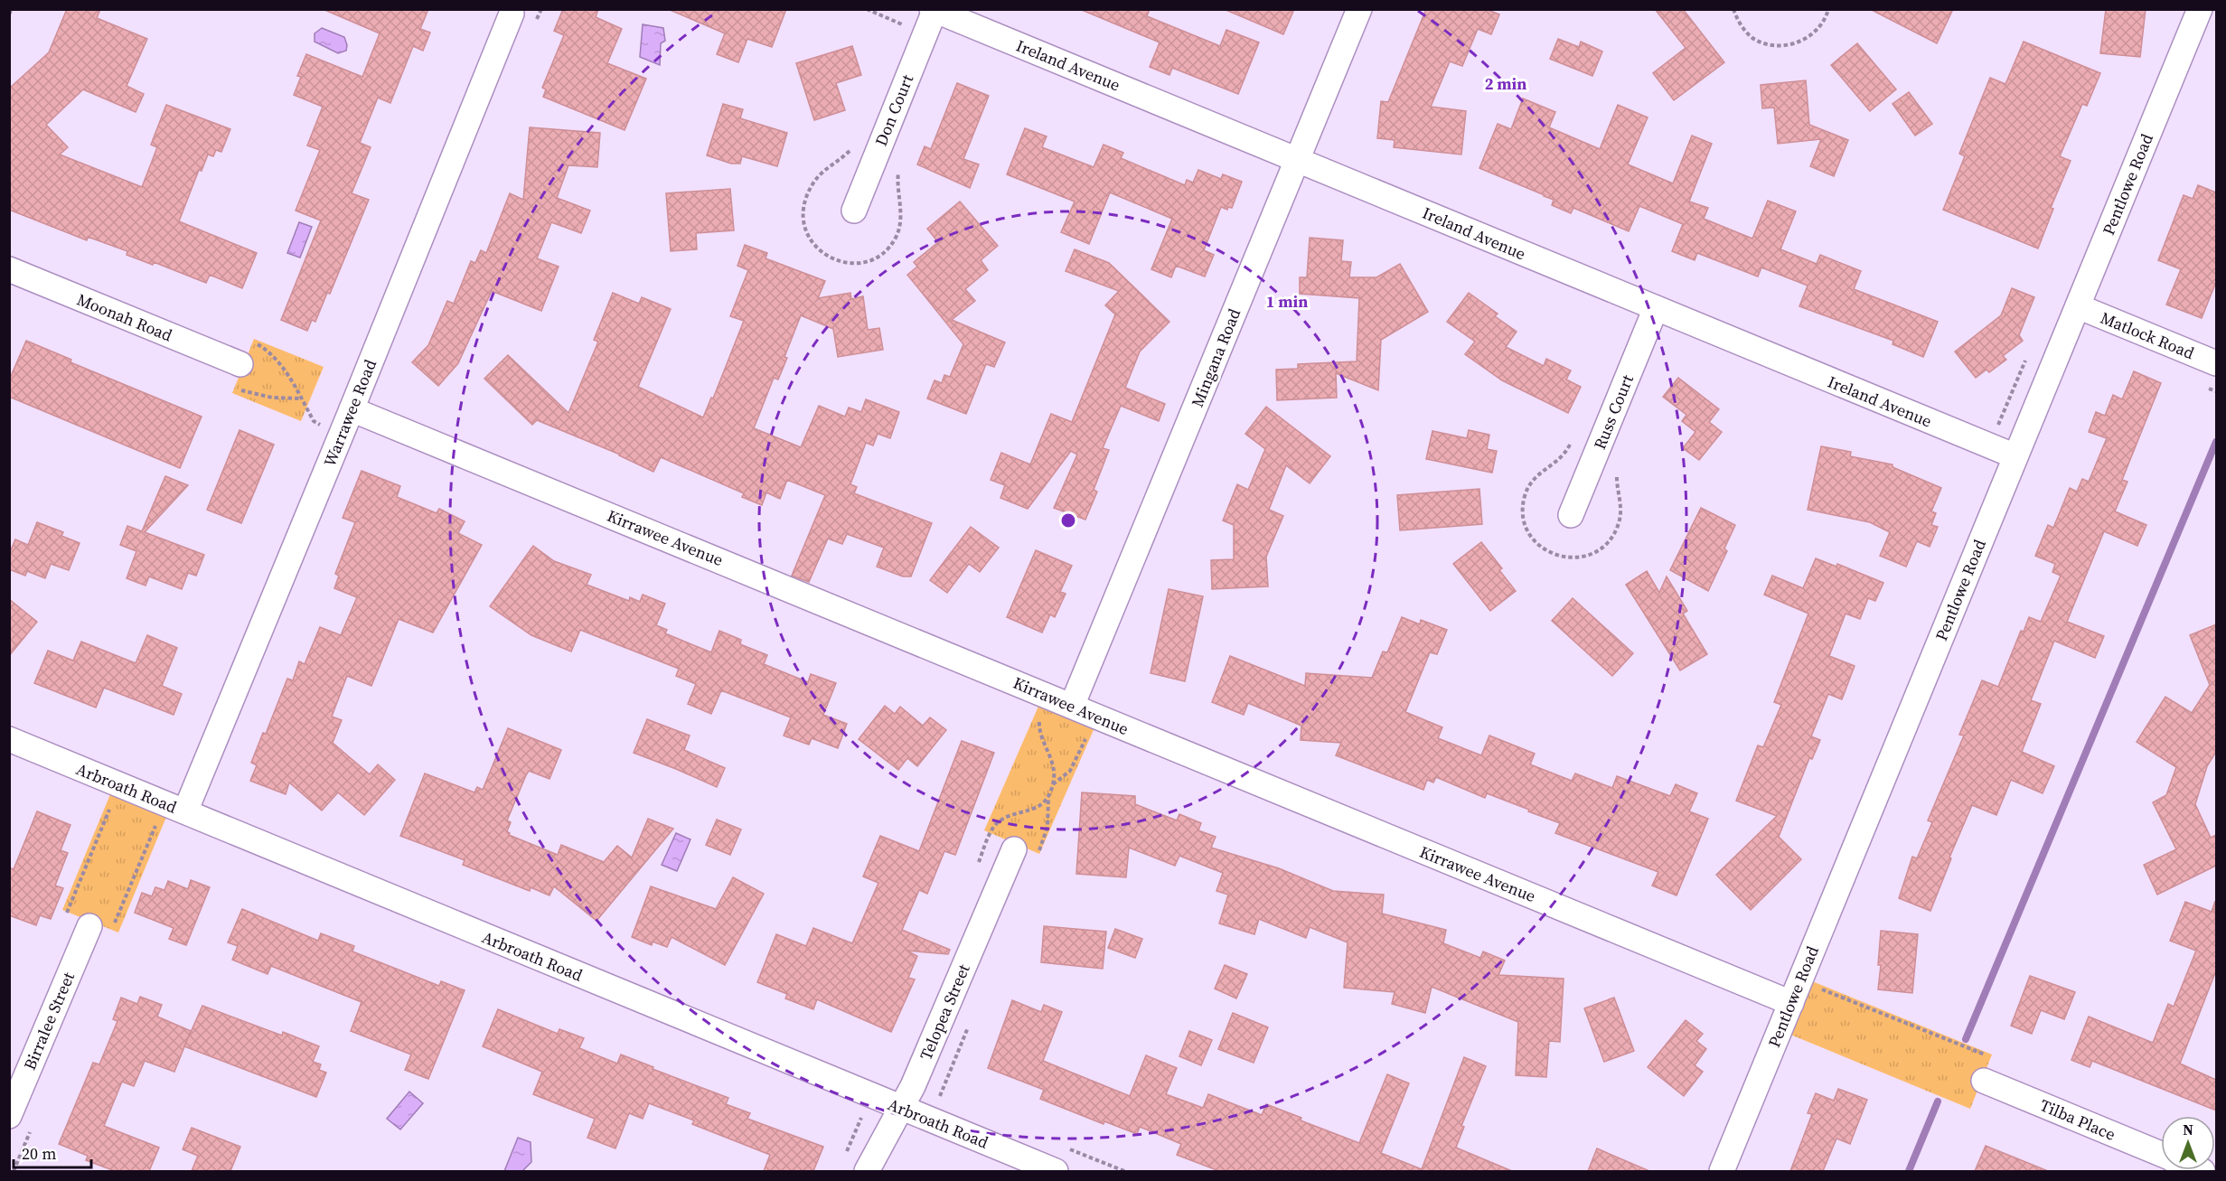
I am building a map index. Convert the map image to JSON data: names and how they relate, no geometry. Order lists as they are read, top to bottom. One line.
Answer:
{"streets":{"street":["Ireland Avenue","Don Court","Pentlowe Road","Moonah Road","Matlock Road","Mingana Road","Russ Court","Warrawee Road","Kirrawee Avenue","Arbroath Road","Telopea Street","Birralee Street","Tilba Place"]},"crossings":[["Ireland Avenue","Don Court"],["Ireland Avenue","Pentlowe Road"],["Ireland Avenue","Mingana Road"],["Ireland Avenue","Russ Court"],["Pentlowe Road","Matlock Road"],["Pentlowe Road","Kirrawee Avenue"],["Mingana Road","Kirrawee Avenue"],["Warrawee Road","Kirrawee Avenue"],["Warrawee Road","Arbroath Road"],["Arbroath Road","Telopea Street"]],"scale_bar":"20 m","north":"top","rings":["2 min","1 min"]}
